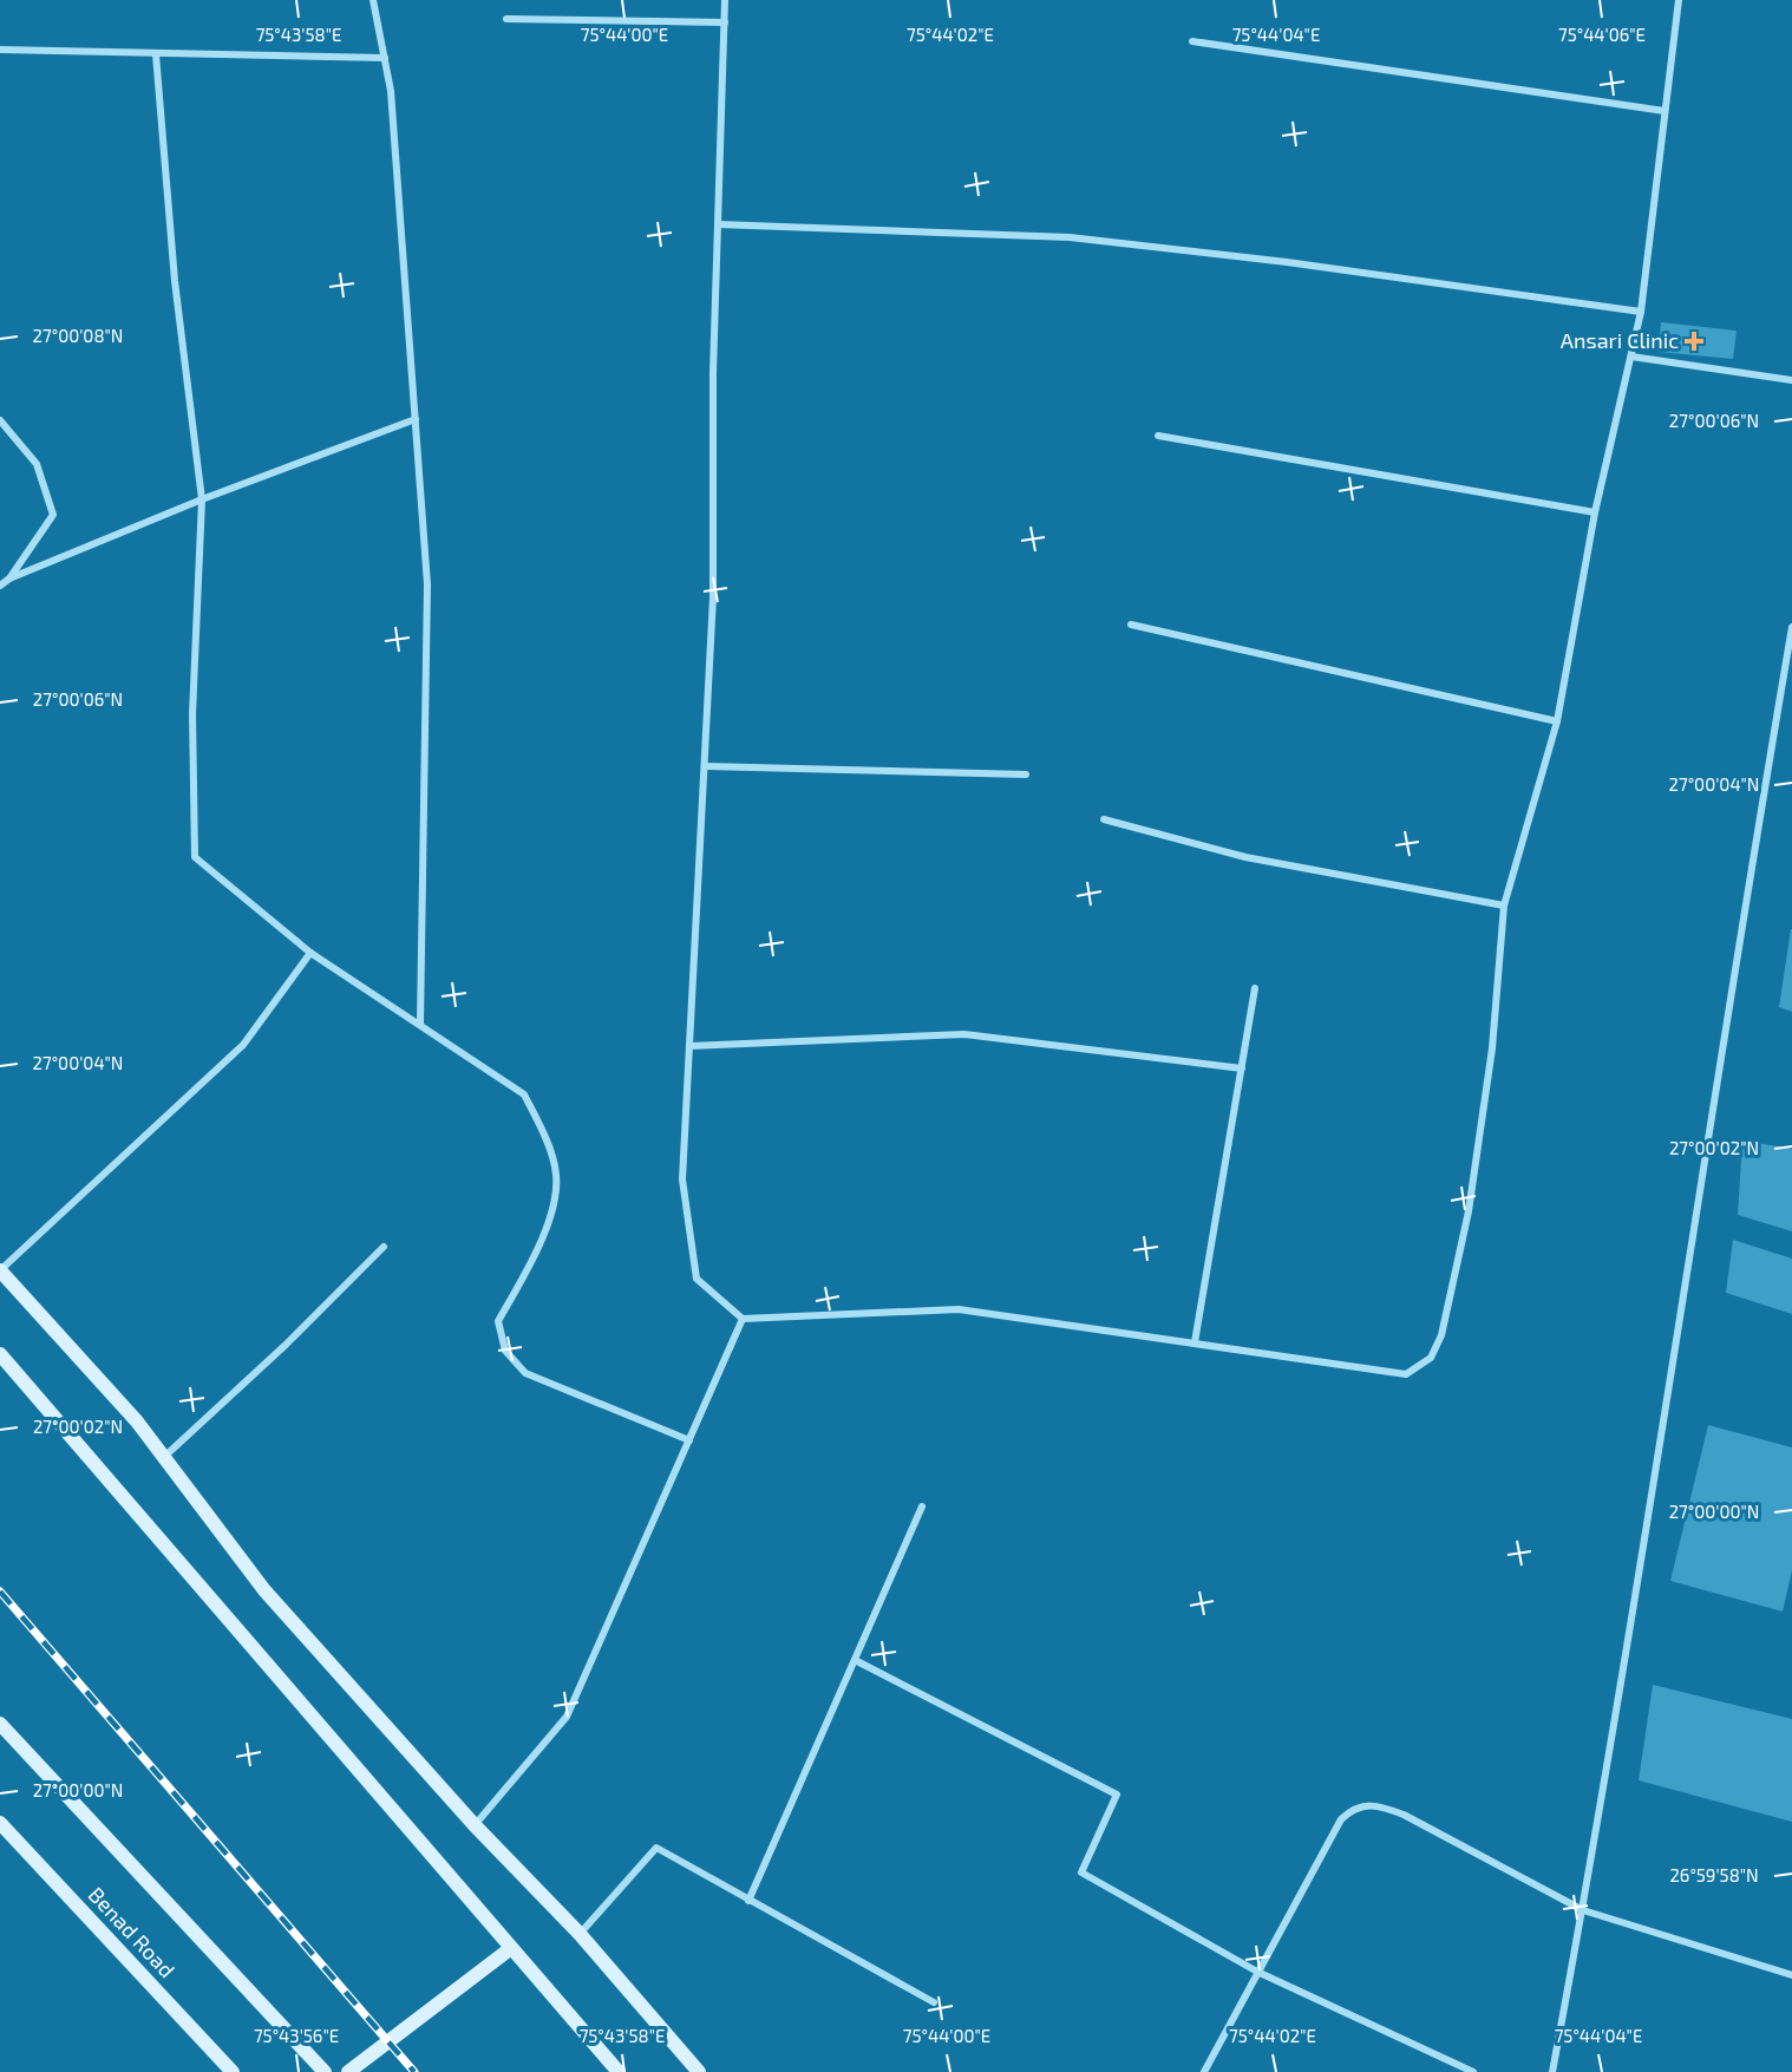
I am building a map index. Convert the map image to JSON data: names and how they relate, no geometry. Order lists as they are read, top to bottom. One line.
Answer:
{"streets":{"street":["Benad Road"]},"places":{"health":["Ansari Clinic"]},"coordinates":["75°43'58\"E","75°44'00\"E","75°44'02\"E","75°44'04\"E","75°44'06\"E","27°00'08\"N","27°00'06\"N","27°00'04\"N","27°00'02\"N","27°00'00\"N","26°59'58\"N","75°43'56\"E"]}
